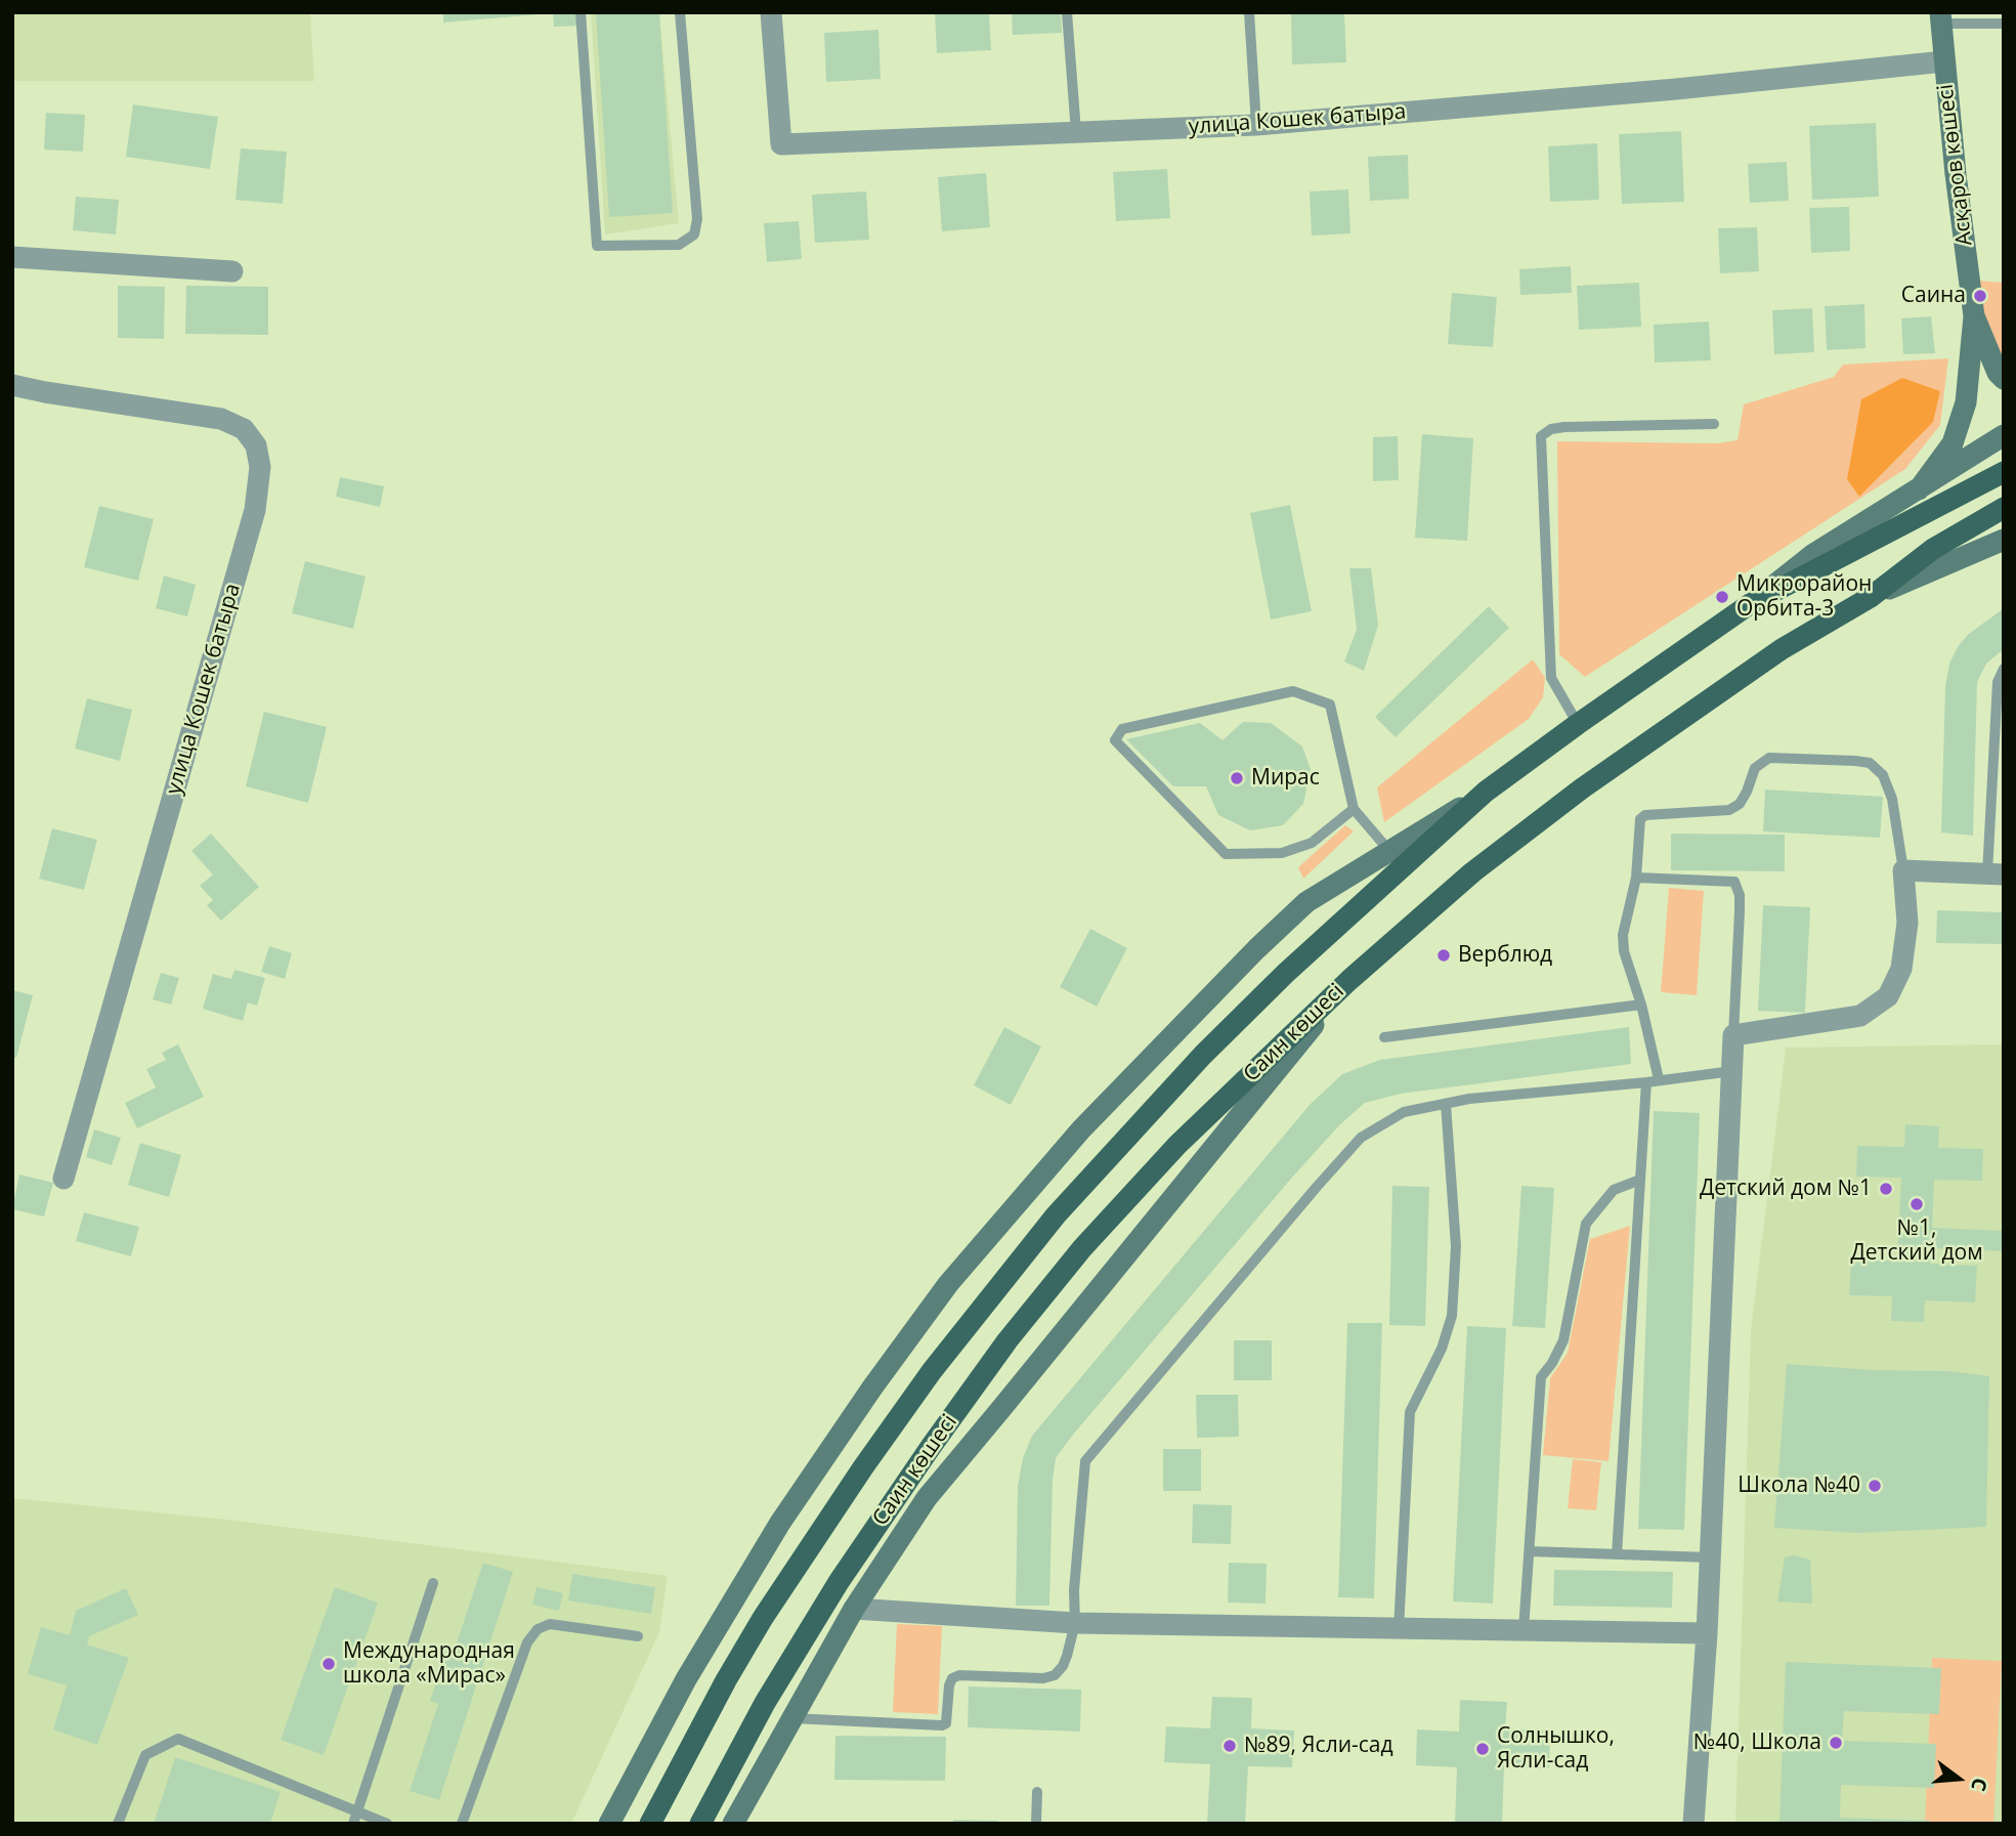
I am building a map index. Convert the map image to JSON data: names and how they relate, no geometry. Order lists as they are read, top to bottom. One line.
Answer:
{"streets":{"main road":["Саин көшесі"],"street":["улица Кошек батыра","Асқаров көшесі"]},"crossings":[["улица Кошек батыра","Асқаров көшесі"]],"places":["Саина","Микрорайон Орбита-3","Мирас","Верблюд","Детский дом №1","№1, Детский дом","Школа №40","Международная школа «Мирас»","№40, Школа","№89, Ясли-сад","Солнышко, Ясли-сад"],"north":"right"}
